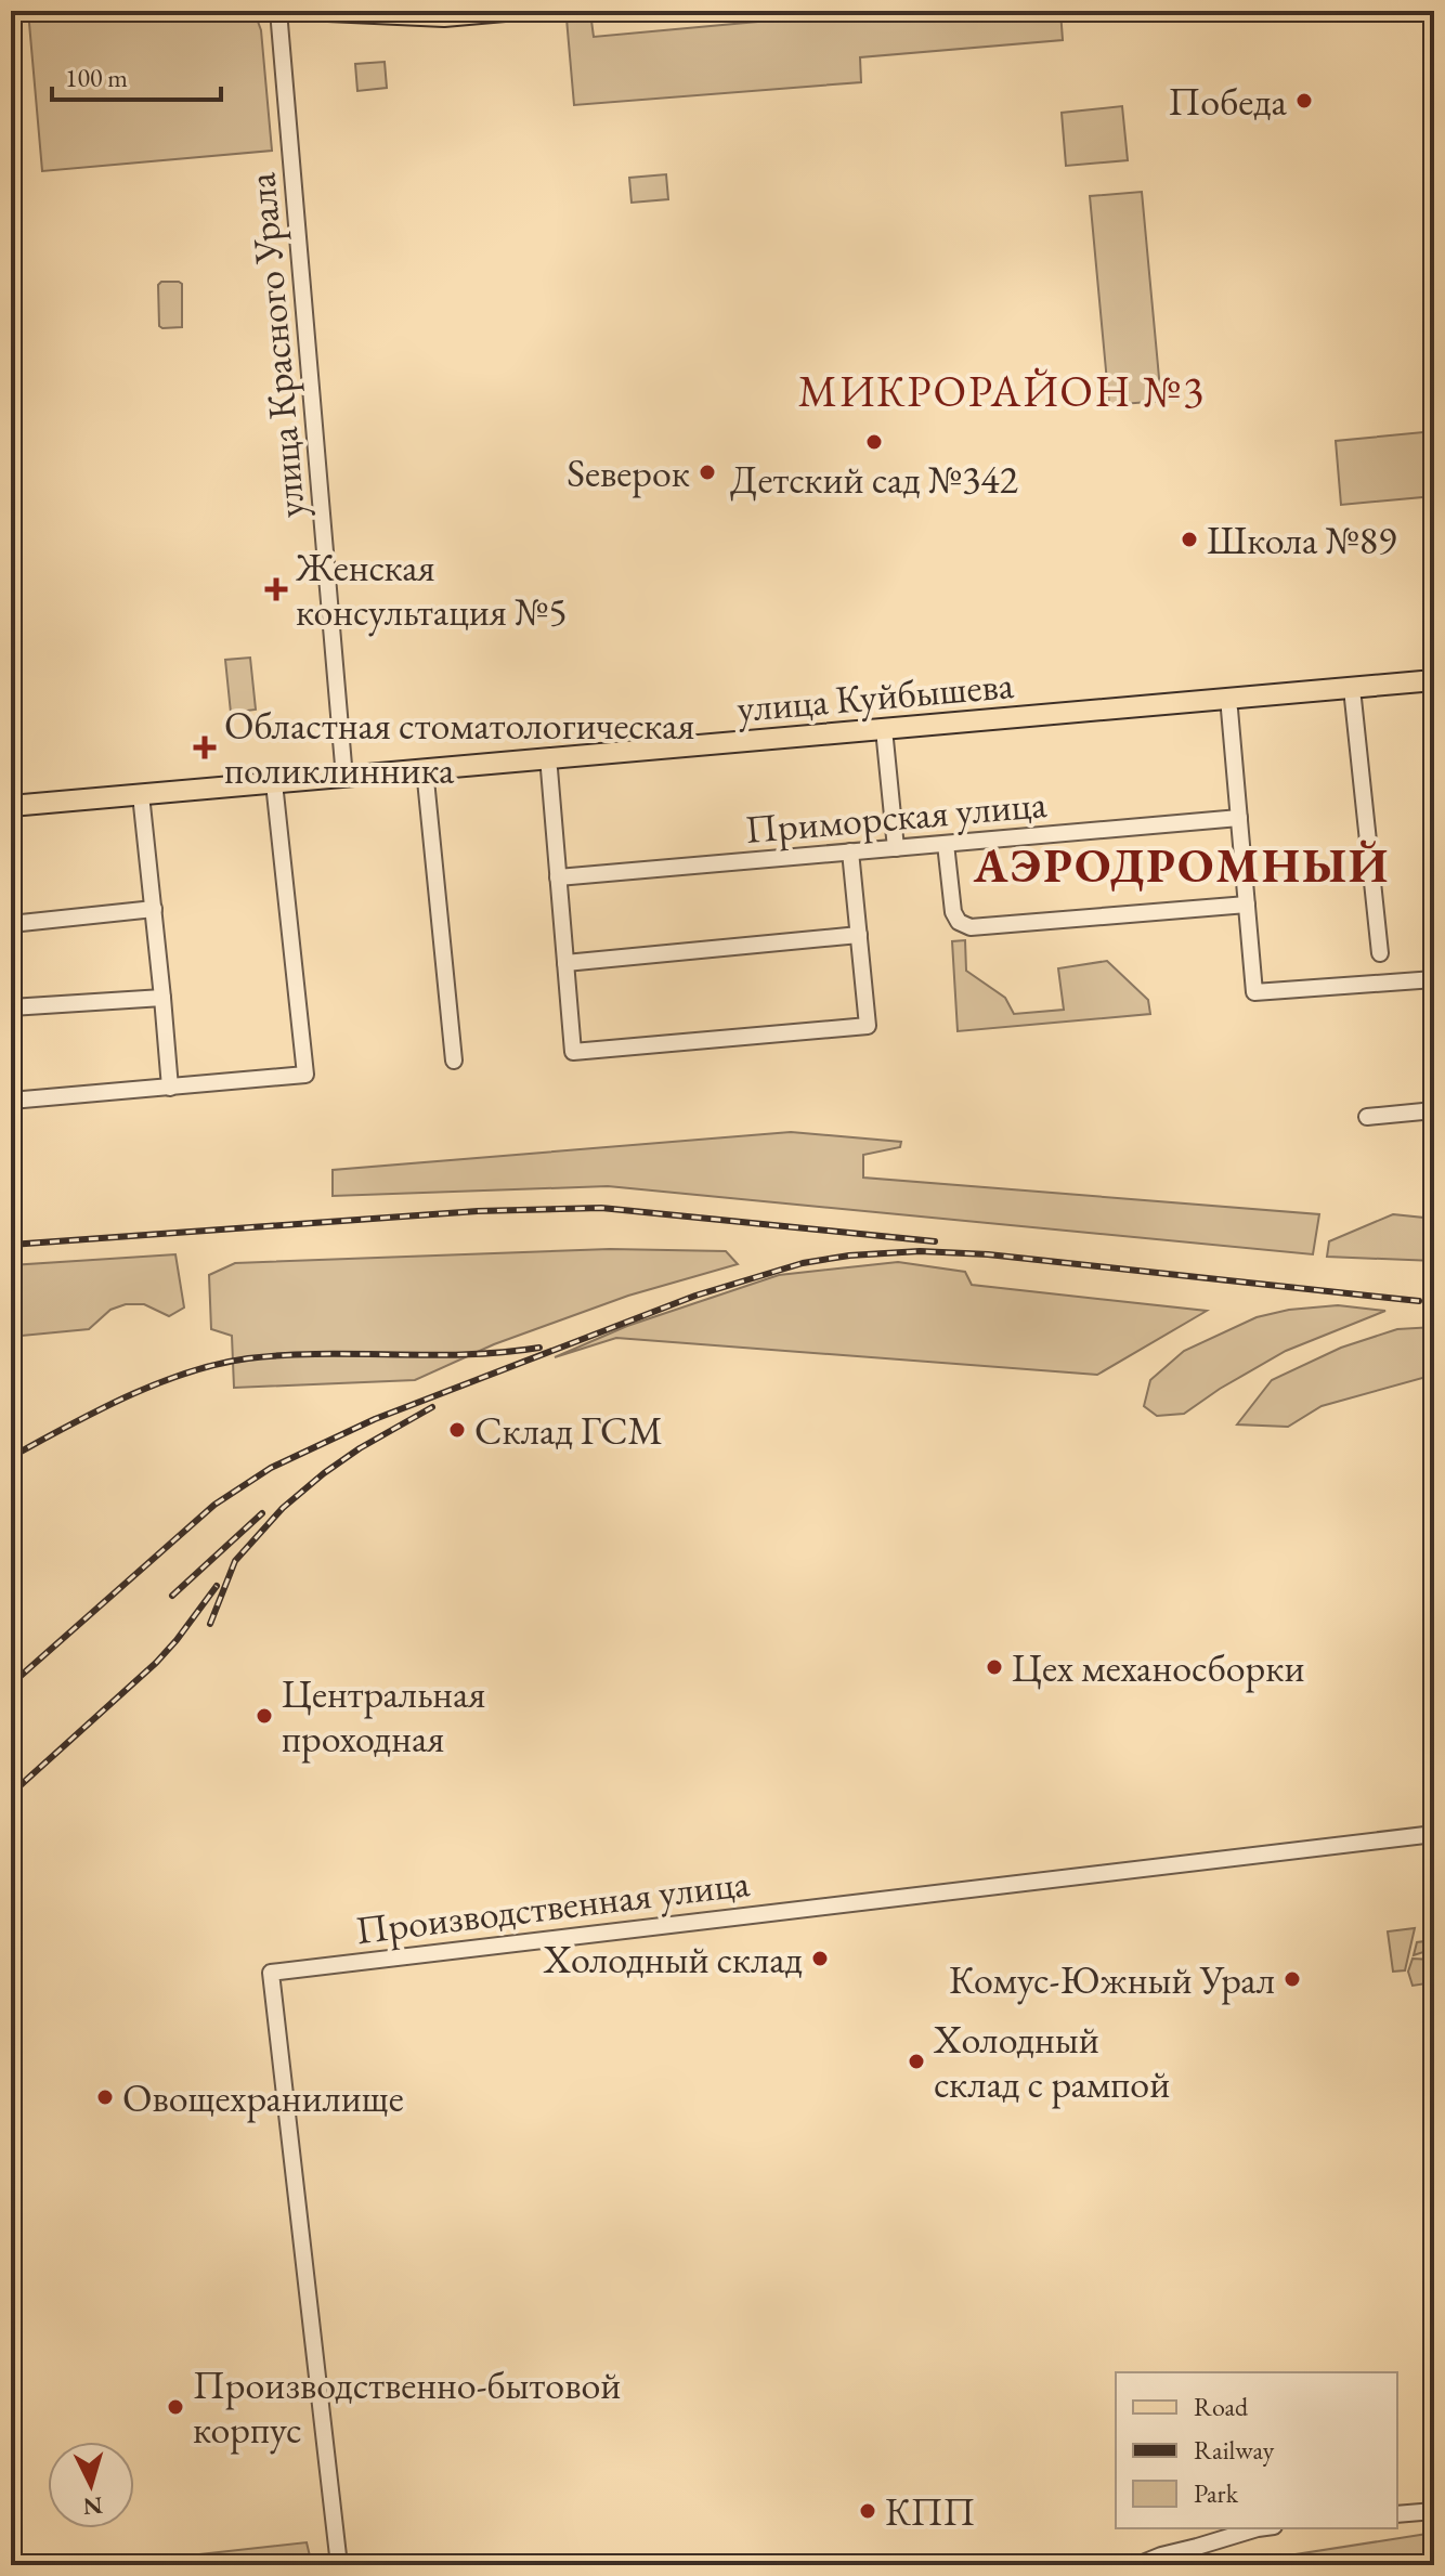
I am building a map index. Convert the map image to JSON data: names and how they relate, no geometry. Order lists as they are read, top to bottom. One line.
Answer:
{"streets":{"main road":["улица Куйбышева"],"street":["улица Красного Урала","Приморская улица","Производственная улица"]},"crossings":[["улица Красного Урала","улица Куйбышева"]],"districts":["МИКРОРАЙОН №3","АЭРОДРОМНЫЙ"],"places":{"other":["Победа","Детский сад №342","Sеверок","Школа №89","Склад ГСМ","Цех механосборки","Центральная проходная","Холодный склад","Комус-Южный Урал","Холодный склад с рампой","Овощехранилище","Производственно-бытовой корпус","КПП"],"health":["Женская консультация №5","Областная стоматологическая поликлинника"]},"legend":["Road","Railway","Park"],"scale_bar":"100 m","north":"bottom"}
